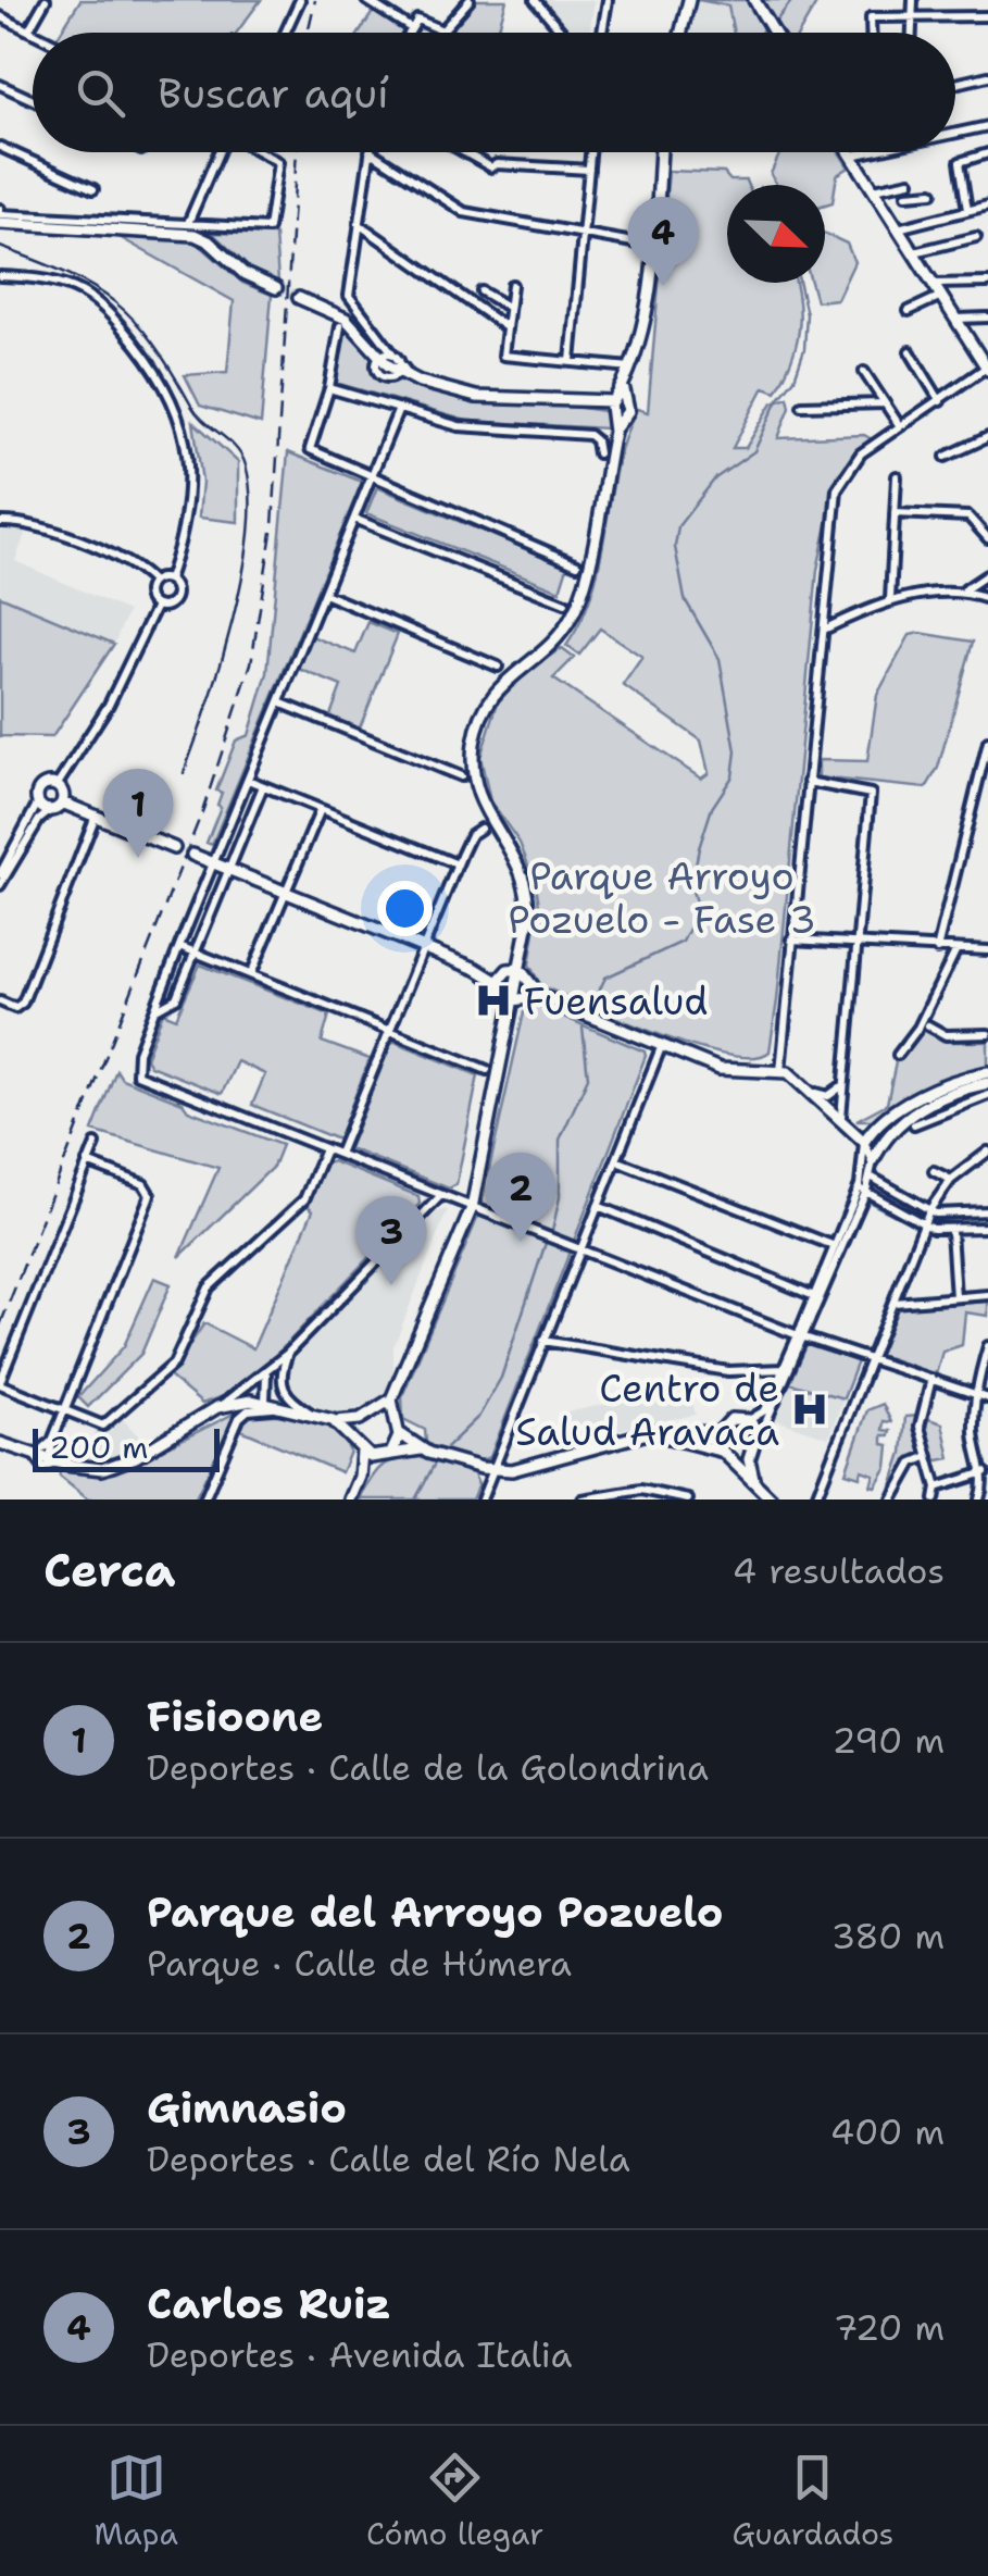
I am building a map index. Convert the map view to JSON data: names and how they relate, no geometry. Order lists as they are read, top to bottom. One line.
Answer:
{"parks":["Parque Arroyo Pozuelo - Fase 3"],"places":{"hospital":["Fuensalud","Centro de Salud Aravaca"]},"scale_bar":"200 m","north":"bottom right","page":{"search":"Buscar aquí","pins":["4","1","2","3"],"scale":"200 m","heading":["Cerca","4 resultados"],"list":[{"mark":"1","name":"Fisioone","note":"Deportes · Calle de la Golondrina","value":"290 m"},{"mark":"2","name":"Parque del Arroyo Pozuelo","note":"Parque · Calle de Húmera","value":"380 m"},{"mark":"3","name":"Gimnasio","note":"Deportes · Calle del Río Nela","value":"400 m"},{"mark":"4","name":"Carlos Ruiz","note":"Deportes · Avenida Italia","value":"720 m"}],"nav":["Mapa","Cómo llegar","Guardados"]}}
